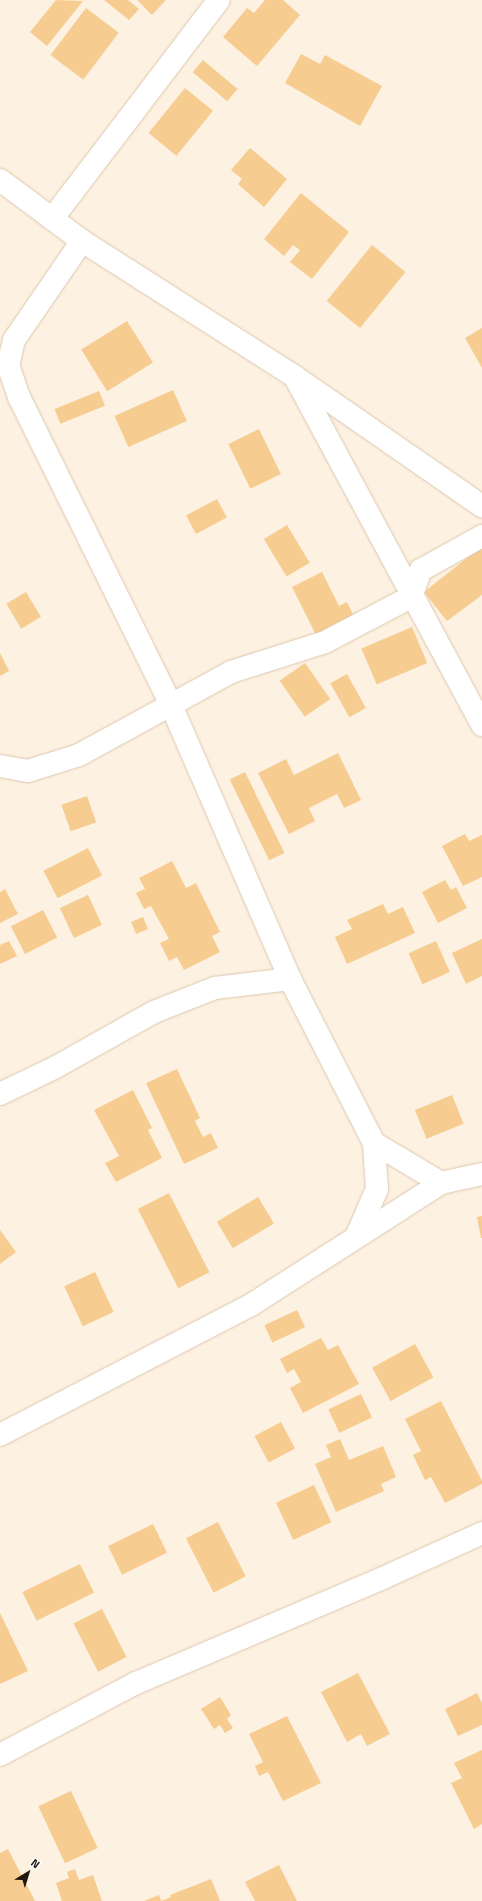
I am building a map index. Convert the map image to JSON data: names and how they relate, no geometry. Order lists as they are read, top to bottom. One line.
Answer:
{"north":"top right"}
